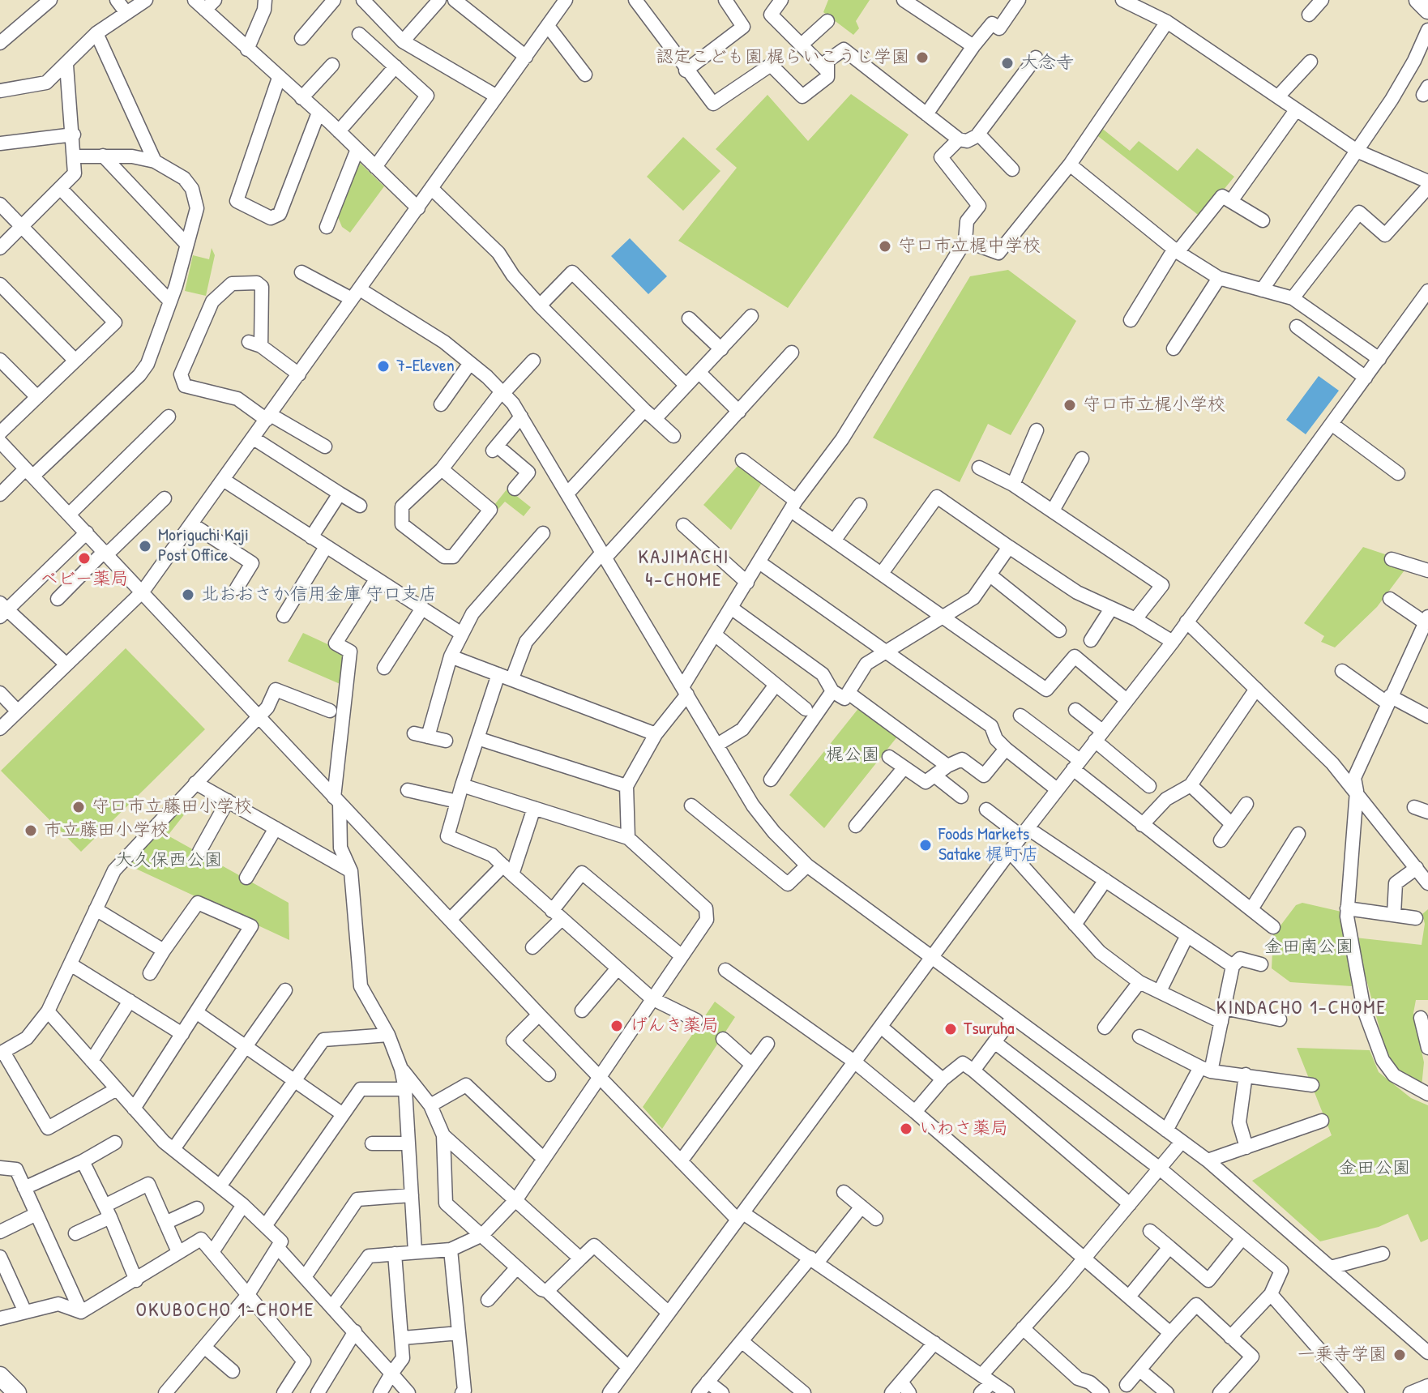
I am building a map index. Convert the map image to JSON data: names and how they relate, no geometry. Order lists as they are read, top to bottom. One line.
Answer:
{"districts":["KAJIMACHI 4-CHOME","KINDACHO 1-CHOME","OKUBOCHO 1-CHOME"],"parks":["梶公園","大久保西公園","金田南公園","金田公園"],"places":["認定こども園 梶らいこうじ学園","大念寺","守口市立梶中学校","7-Eleven","守口市立梶小学校","Moriguchi Kaji Post Office","ベビー薬局","北おおさか信用金庫 守口支店","守口市立藤田小学校","市立藤田小学校","Foods Markets Satake 梶町店","げんき薬局","Tsuruha","いわさ薬局","一乗寺学園"]}
